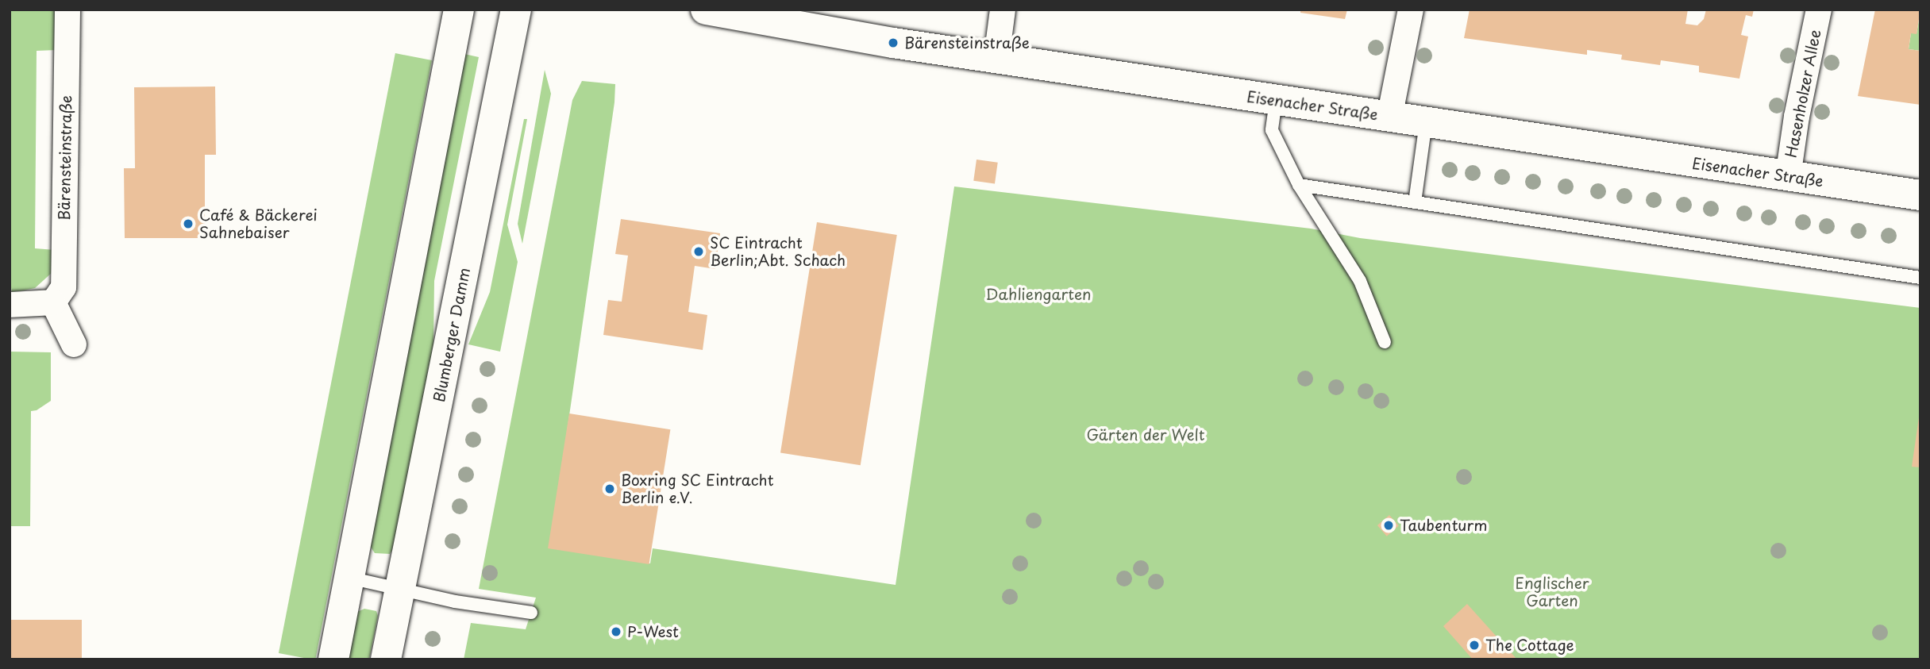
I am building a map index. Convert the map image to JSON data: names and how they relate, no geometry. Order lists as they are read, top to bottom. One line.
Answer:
{"streets":{"main road":["Eisenacher Straße","Blumberger Damm"],"street":["Hasenholzer Allee","Bärensteinstraße"]},"crossings":[["Hasenholzer Allee","Eisenacher Straße"]],"parks":["Dahliengarten","Gärten der Welt","Englischer Garten"],"places":["Bärensteinstraße","Café & Bäckerei Sahnebaiser","SC Eintracht Berlin;Abt. Schach","Boxring SC Eintracht Berlin e.V.","Taubenturm","P-West","The Cottage"]}
